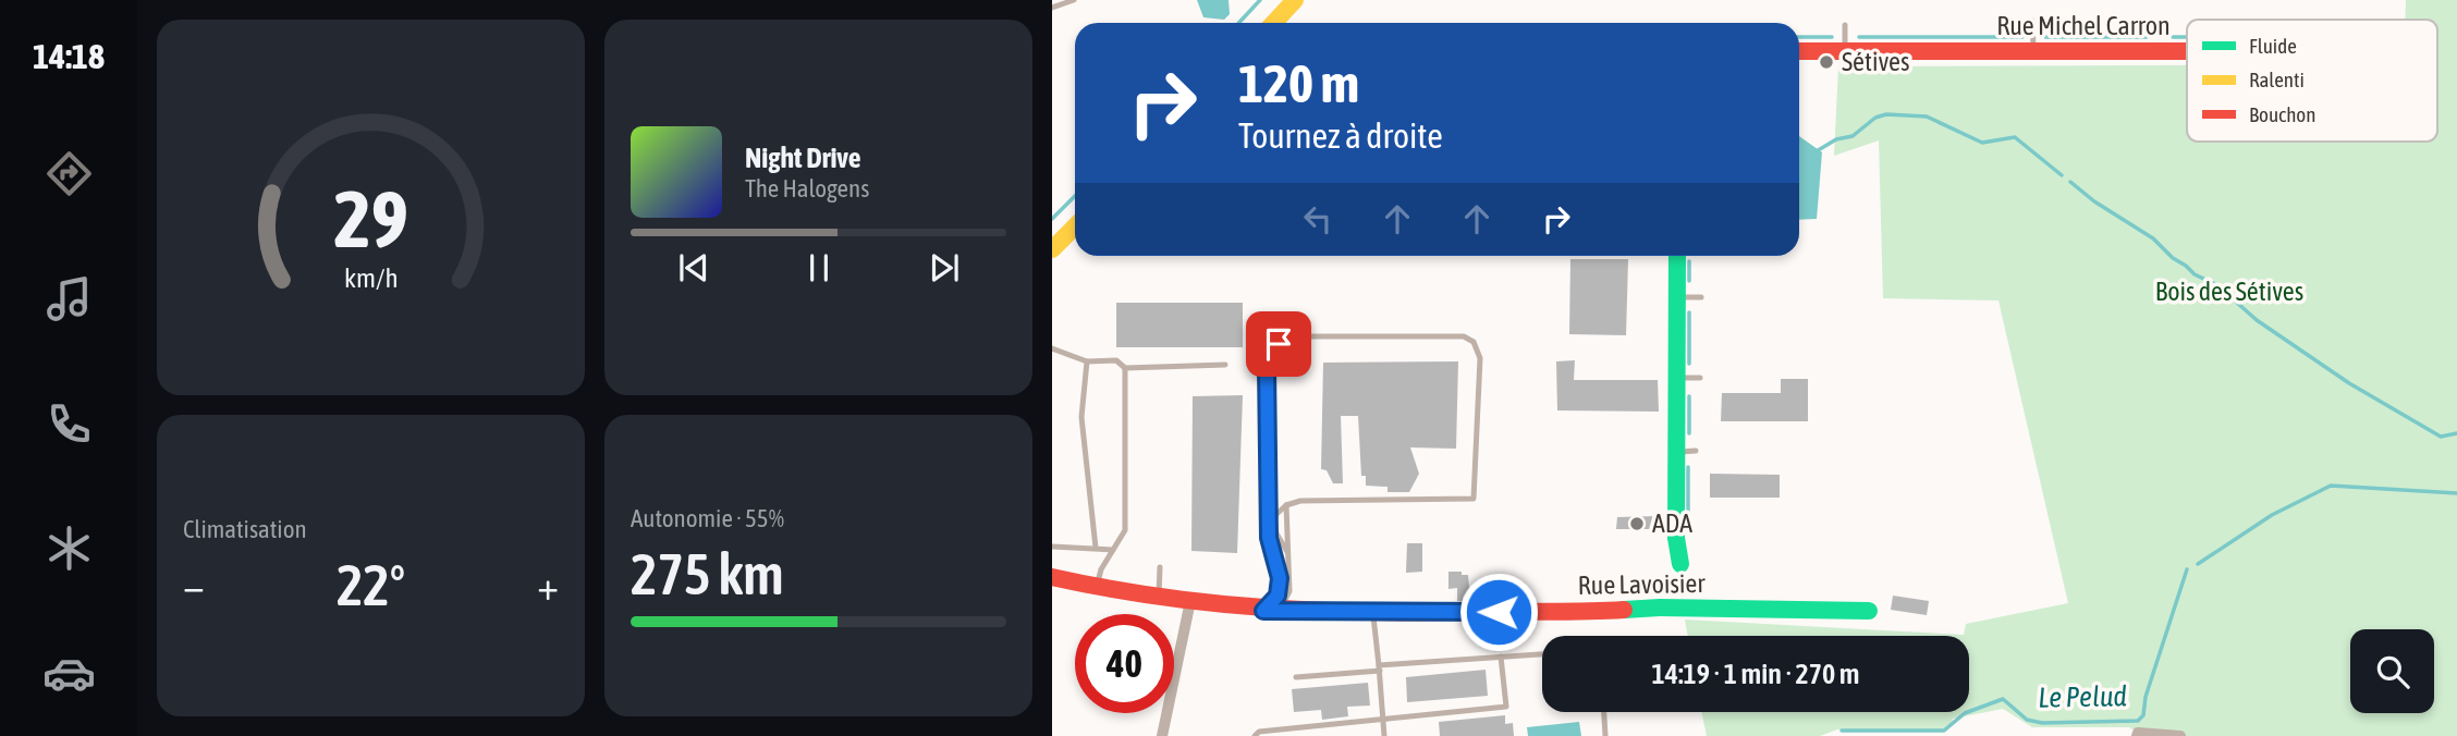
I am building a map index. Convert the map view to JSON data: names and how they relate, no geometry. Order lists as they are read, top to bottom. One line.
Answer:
{"streets":{"street":["Rue Michel Carron","Rue Lavoisier"]},"water":["Le Pelud"],"parks":["Bois des Sétives"],"places":["Sétives","ADA"],"legend":["Fluide","Ralenti","Bouchon"],"page":{"tabs":"14:18","turn":["120 m","Tournez à droite"],"song":["Night Drive","The Halogens"],"tile":["Climatisation",["Autonomie · 55%","275 km"]],"heat":["−","22°","+"],"limit":"40","trip":"14:19 · 1 min · 270 m","gauge":["29","km/h"]}}
